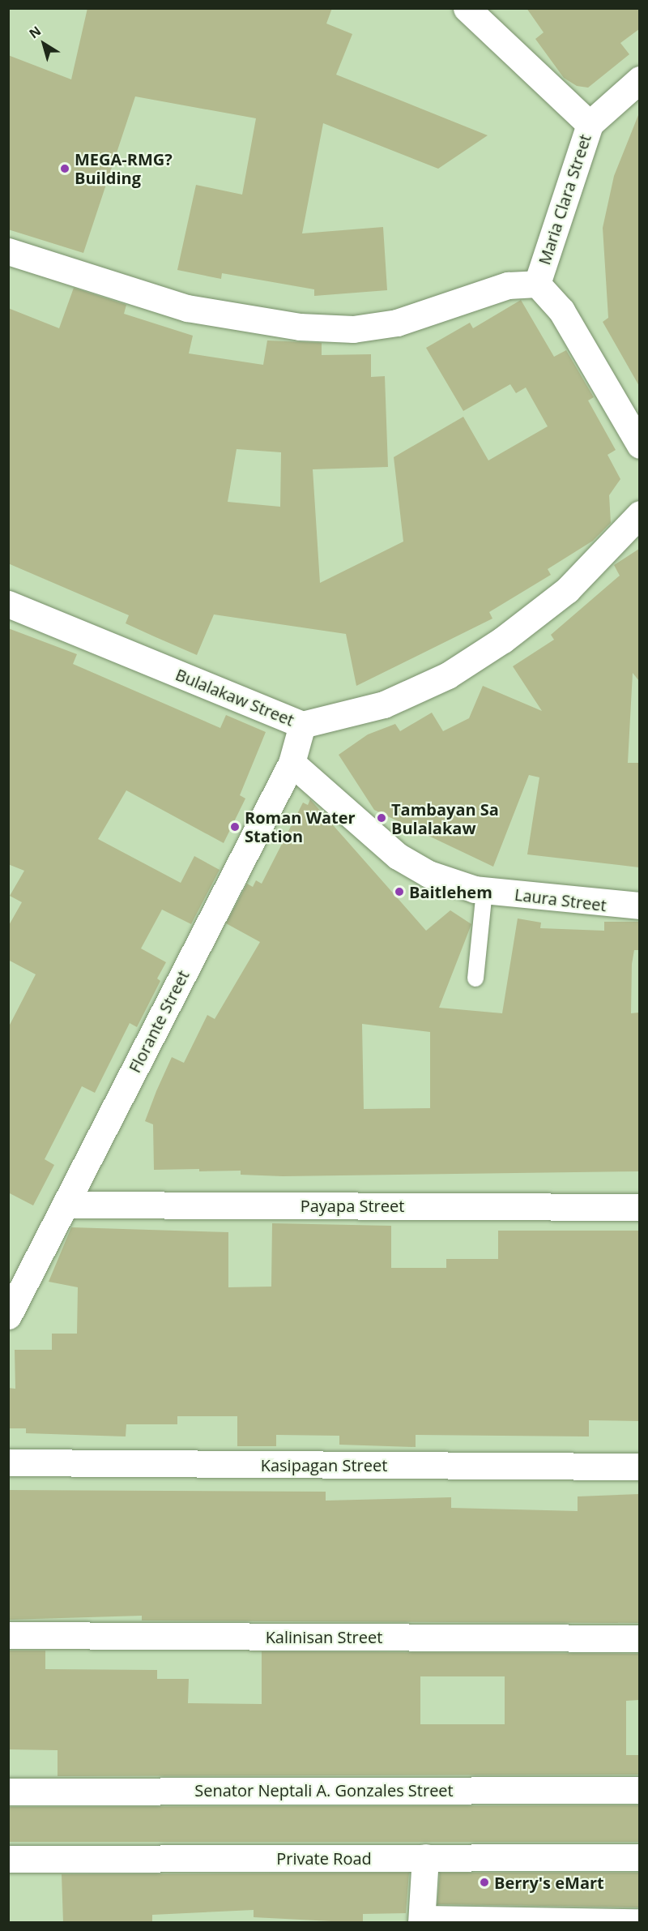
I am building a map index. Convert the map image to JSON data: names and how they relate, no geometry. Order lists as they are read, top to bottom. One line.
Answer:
{"streets":{"street":["Maria Clara Street","Bulalakaw Street","Laura Street","Florante Street","Payapa Street","Kasipagan Street","Kalinisan Street","Senator Neptali A. Gonzales Street","Private Road"]},"crossings":[["Bulalakaw Street","Florante Street"],["Laura Street","Florante Street"],["Florante Street","Payapa Street"]],"places":["MEGA-RMG? Building","Tambayan Sa Bulalakaw","Roman Water Station","Baitlehem","Berry's eMart"],"north":"top left"}
